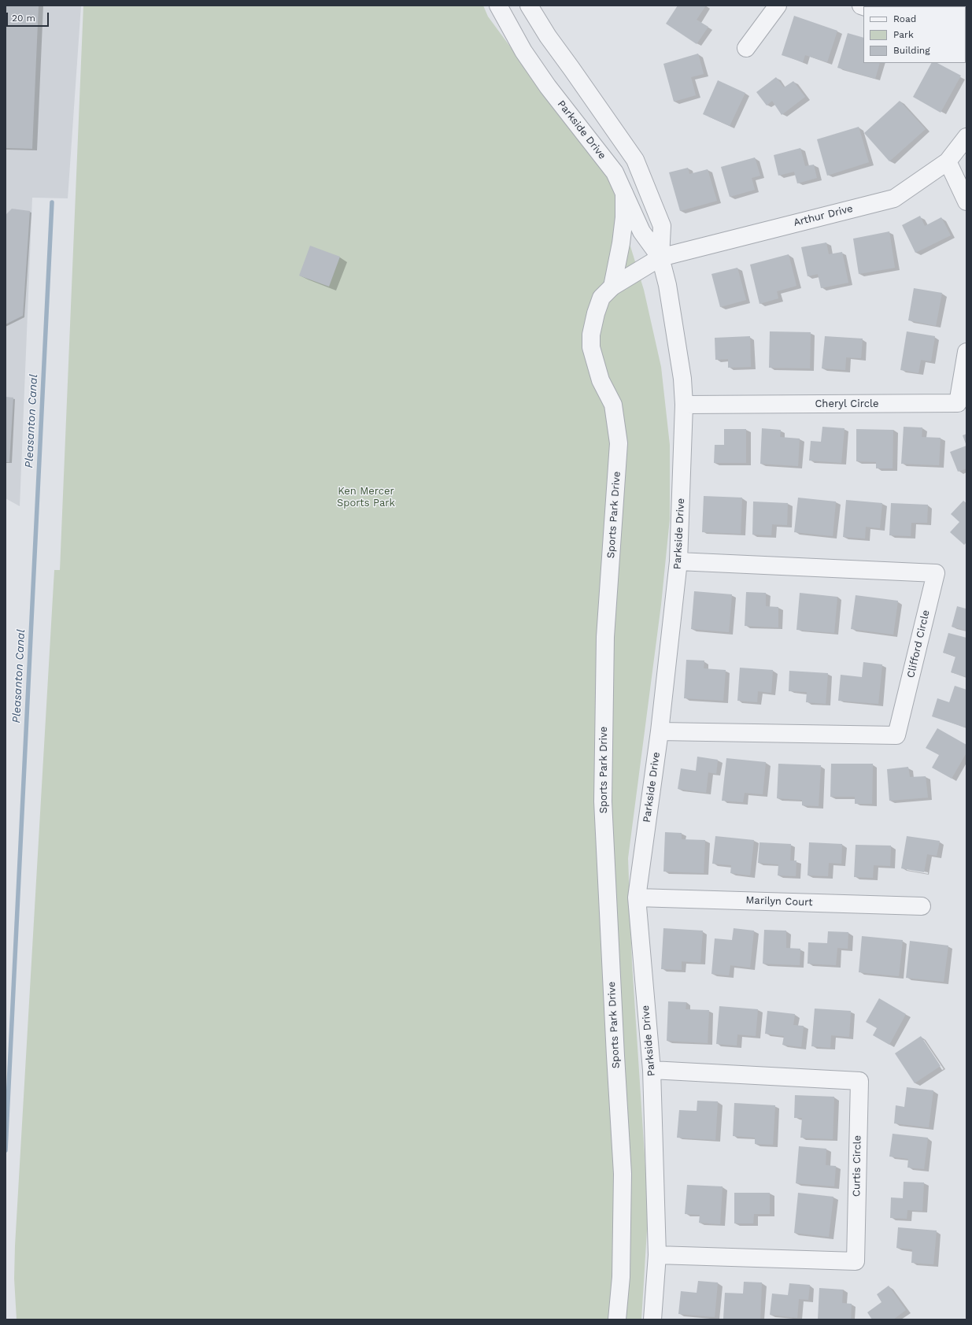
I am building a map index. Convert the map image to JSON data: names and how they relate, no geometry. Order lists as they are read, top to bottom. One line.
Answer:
{"streets":{"street":["Parkside Drive","Arthur Drive","Cheryl Circle","Sports Park Drive","Clifford Circle","Marilyn Court","Curtis Circle"]},"crossings":[["Parkside Drive","Arthur Drive"],["Parkside Drive","Cheryl Circle"],["Parkside Drive","Sports Park Drive"],["Parkside Drive","Clifford Circle"],["Parkside Drive","Marilyn Court"],["Parkside Drive","Curtis Circle"],["Arthur Drive","Sports Park Drive"]],"water":["Pleasanton Canal"],"parks":["Ken Mercer Sports Park"],"legend":["Road","Park","Building"],"scale_bar":"20 m"}
